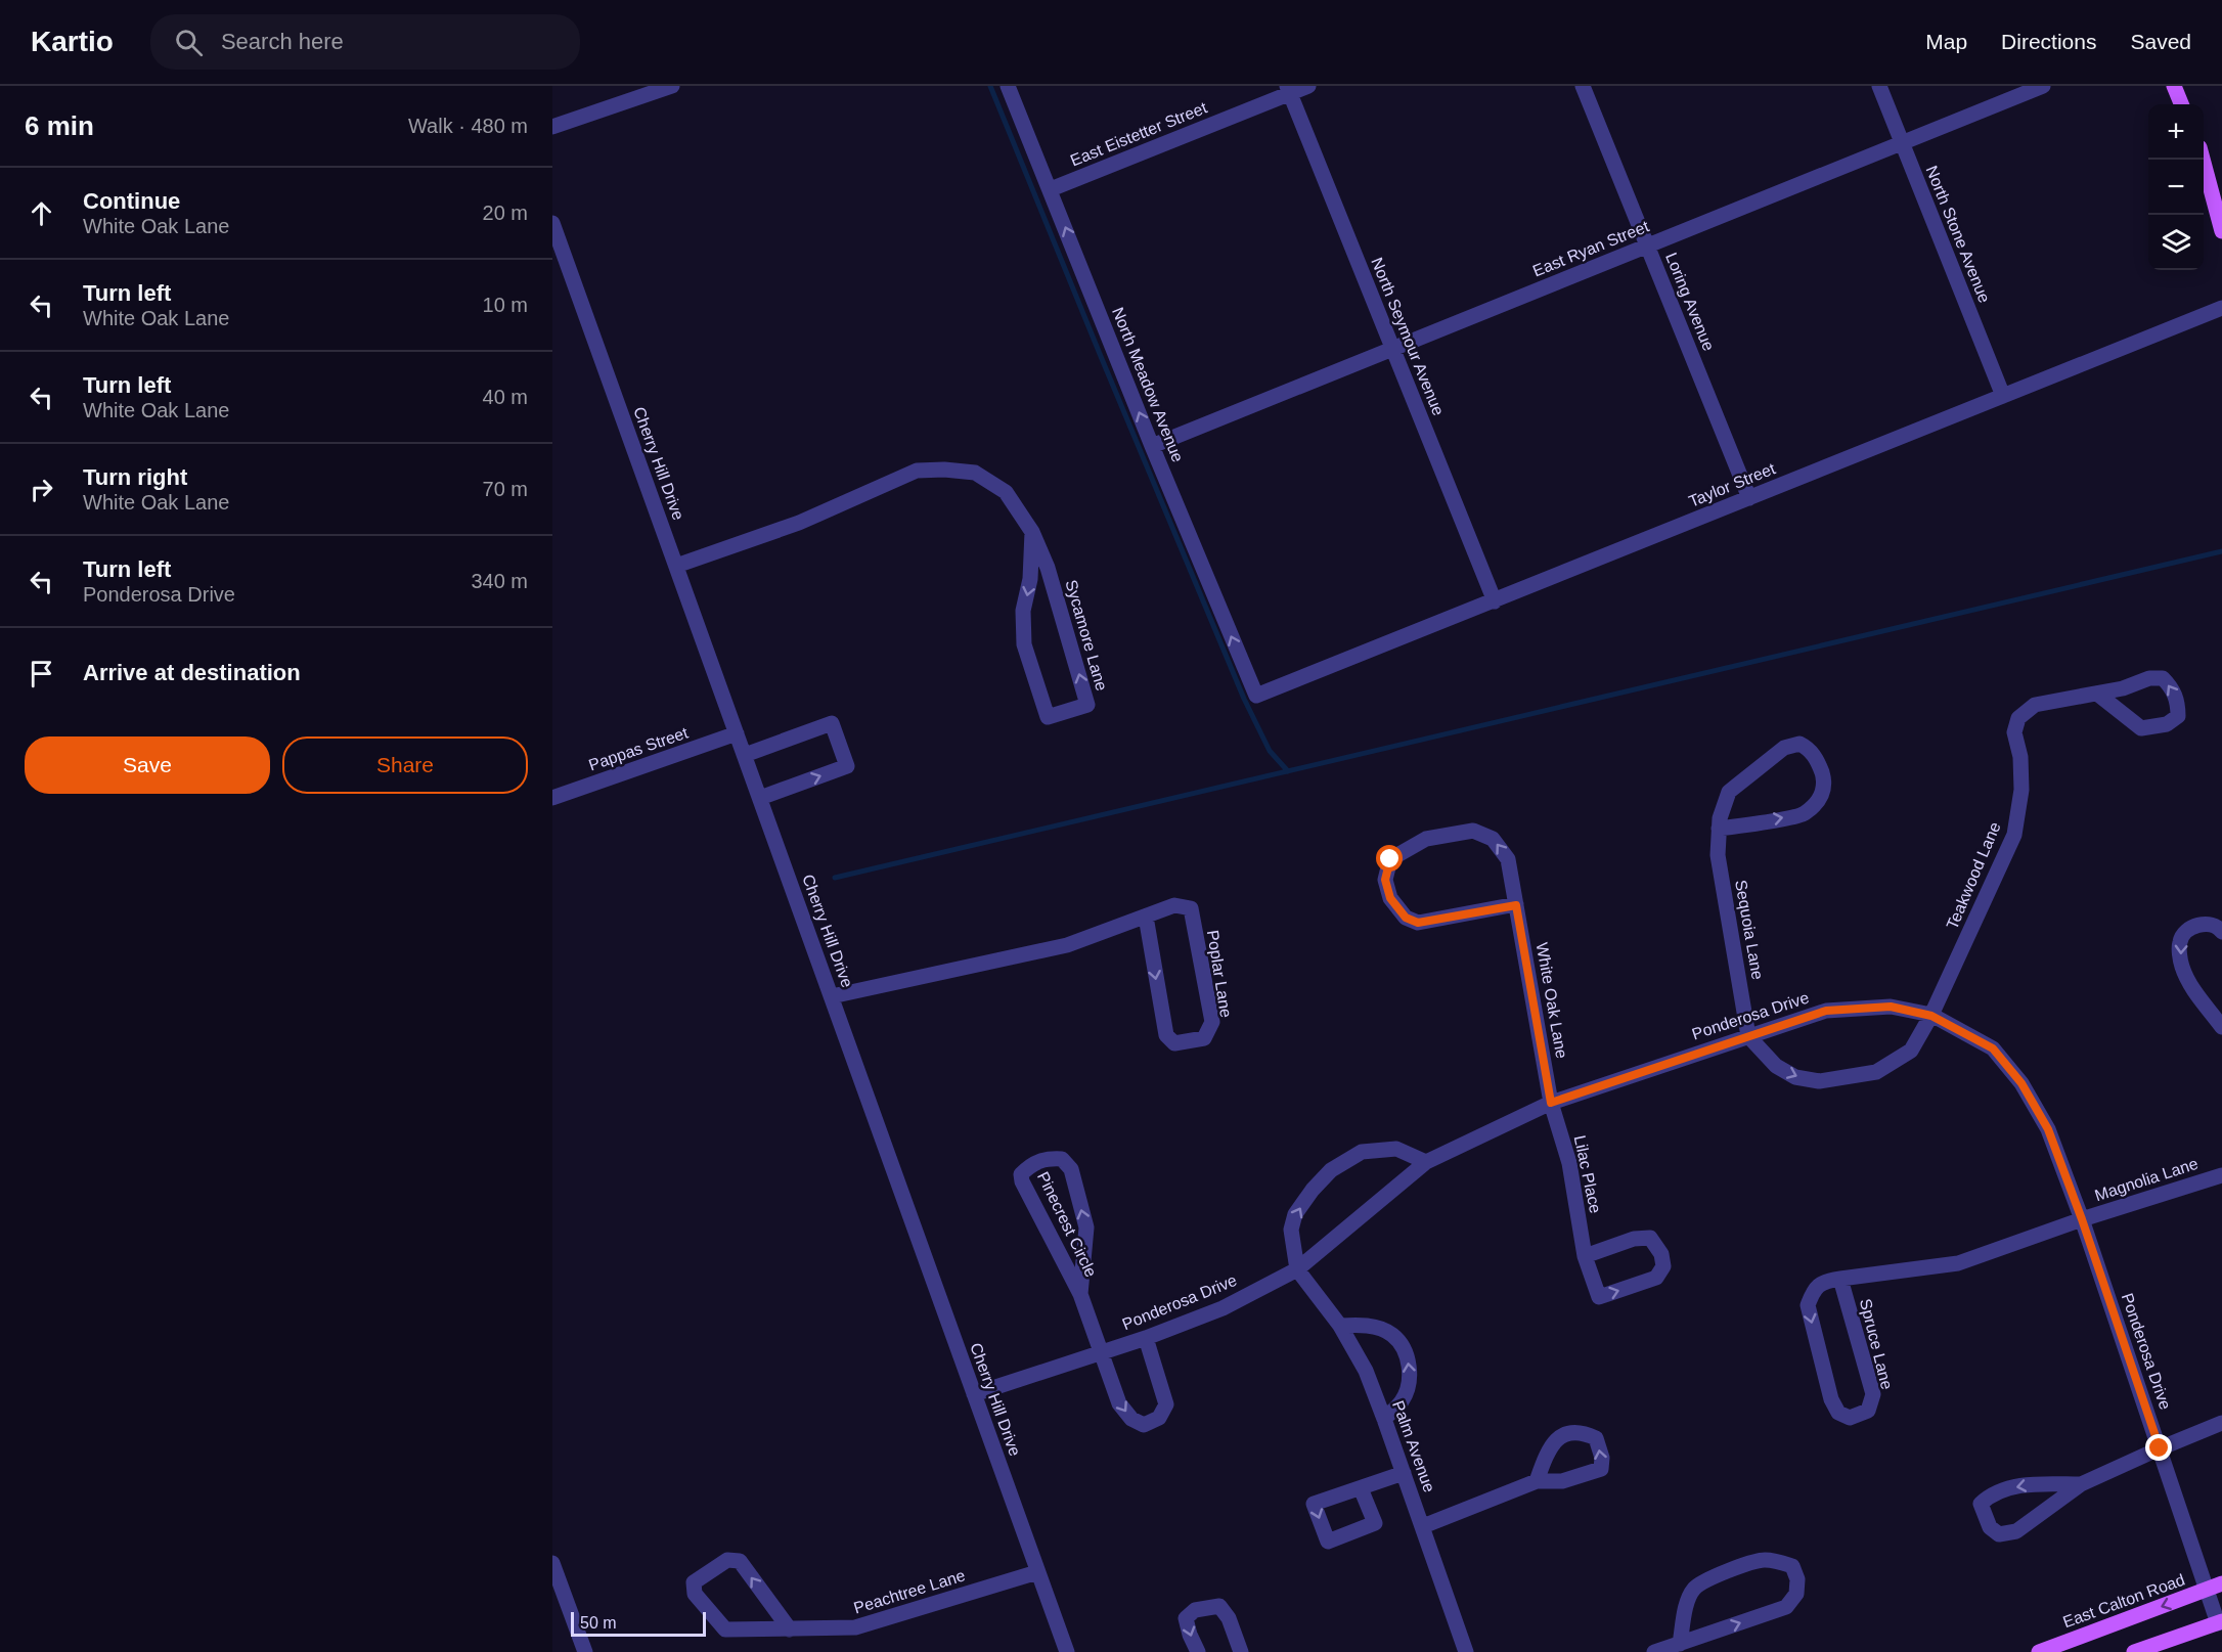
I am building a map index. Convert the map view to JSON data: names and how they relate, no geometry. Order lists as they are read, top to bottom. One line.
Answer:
{"streets":{"main road":["East Calton Road"],"street":["East Eistetter Street","North Stone Avenue","East Ryan Street","Loring Avenue","North Seymour Avenue","North Meadow Avenue","Cherry Hill Drive","Taylor Street","Sycamore Lane","Pappas Street","Teakwood Lane","Sequoia Lane","Poplar Lane","White Oak Lane","Ponderosa Drive","Lilac Place","Magnolia Lane","Pinecrest Circle","Spruce Lane","Palm Avenue","Peachtree Lane"]},"crossings":[["East Eistetter Street","North Seymour Avenue"],["East Eistetter Street","North Meadow Avenue"],["North Stone Avenue","East Ryan Street"],["North Stone Avenue","Taylor Street"],["East Ryan Street","Loring Avenue"],["East Ryan Street","North Seymour Avenue"],["East Ryan Street","North Meadow Avenue"],["Loring Avenue","Taylor Street"],["North Seymour Avenue","Taylor Street"],["North Meadow Avenue","Taylor Street"],["Cherry Hill Drive","Sycamore Lane"],["Cherry Hill Drive","Pappas Street"],["Cherry Hill Drive","Poplar Lane"],["Cherry Hill Drive","Ponderosa Drive"],["Cherry Hill Drive","Peachtree Lane"],["Teakwood Lane","Sequoia Lane"],["Teakwood Lane","Ponderosa Drive"],["Sequoia Lane","Ponderosa Drive"],["White Oak Lane","Ponderosa Drive"],["White Oak Lane","Lilac Place"],["Ponderosa Drive","Lilac Place"],["Ponderosa Drive","Magnolia Lane"],["Ponderosa Drive","Pinecrest Circle"],["Ponderosa Drive","Spruce Lane"],["Ponderosa Drive","Palm Avenue"],["Ponderosa Drive","East Calton Road"],["Magnolia Lane","Spruce Lane"]],"one_way":["North Meadow Avenue"],"scale_bar":"50 m","page":{"header":"Kartio","search":"Search here","nav":["Map","Directions","Saved"],"heading":["6 min","Walk · 480 m"],"map_buttons":["+","−"],"list":[["Continue","White Oak Lane","20 m"],["Turn left","White Oak Lane","10 m"],["Turn left","White Oak Lane","40 m"],["Turn right","White Oak Lane","70 m"],["Turn left","Ponderosa Drive","340 m"],"Arrive at destination"],"buttons":["Save","Share"],"scale":"50 m"}}
